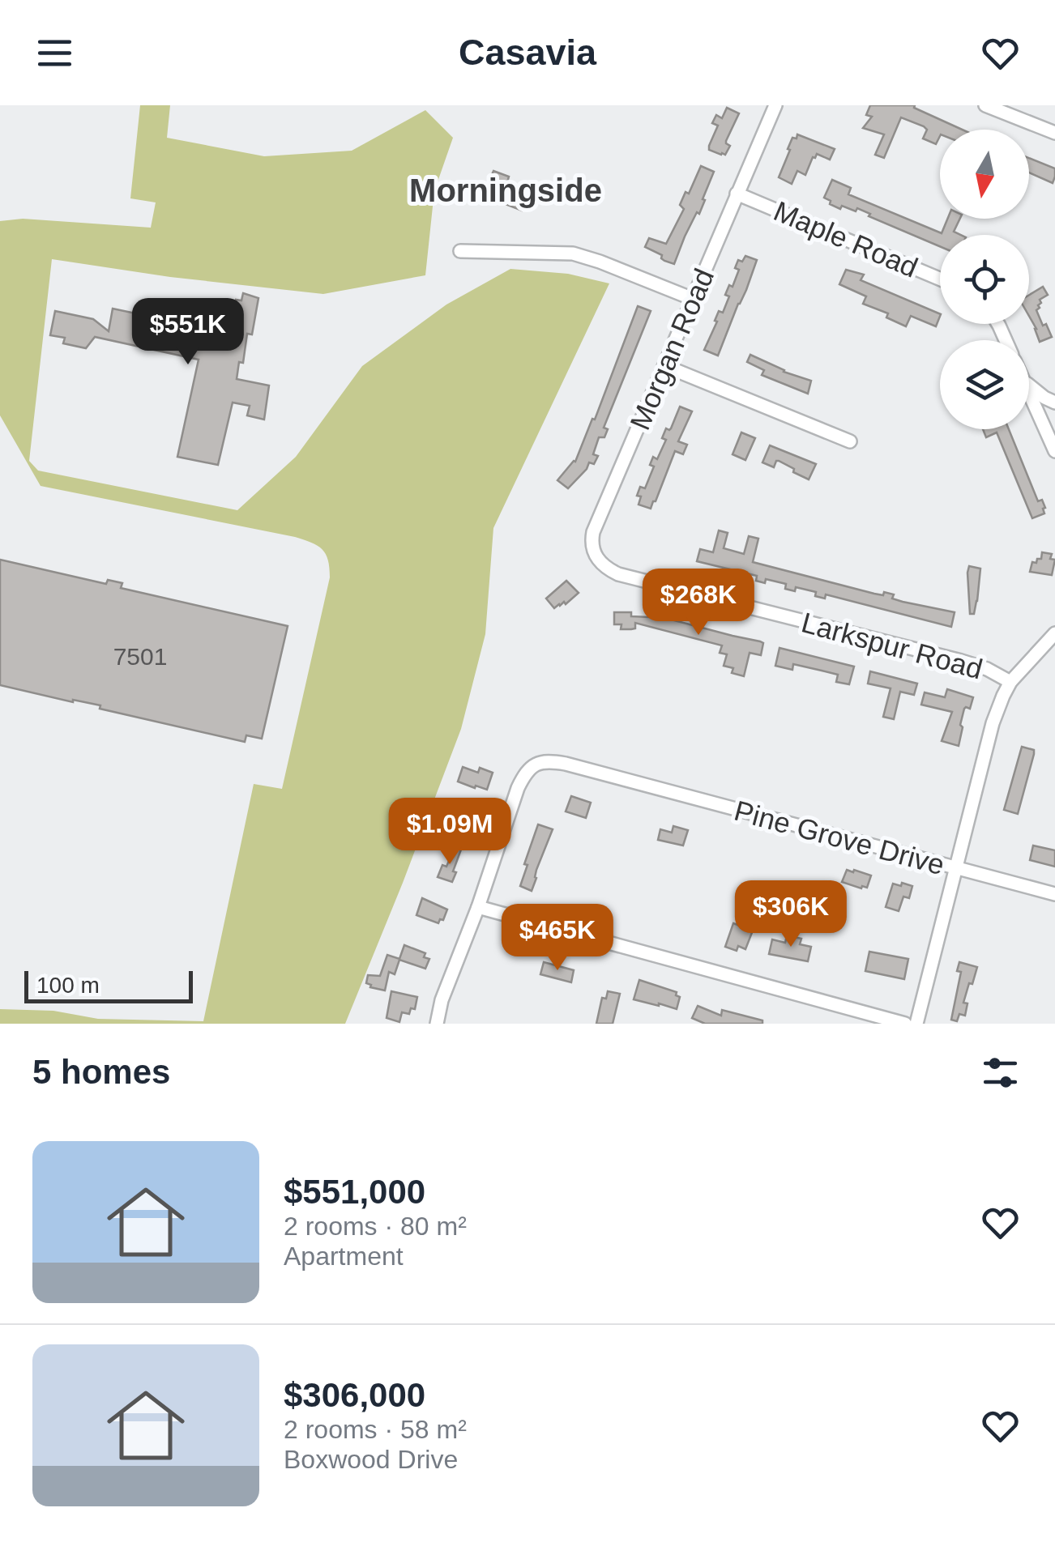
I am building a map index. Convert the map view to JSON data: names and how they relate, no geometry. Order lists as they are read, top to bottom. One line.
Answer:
{"streets":{"street":["Maple Road","Morgan Road","Larkspur Road","Pine Grove Drive"]},"crossings":[["Maple Road","Morgan Road"],["Morgan Road","Larkspur Road"]],"districts":["Morningside"],"house_numbers":["7501"],"scale_bar":"100 m","north":"bottom","page":{"header":"Casavia","price":["$551K","$268K","$1.09M","$306K","$465K"],"scale":"100 m","heading":"5 homes","list":[{"name":"$551,000","note":"2 rooms · 80 m² · Apartment"},{"name":"$306,000","note":"2 rooms · 58 m² · Boxwood Drive"}]}}
